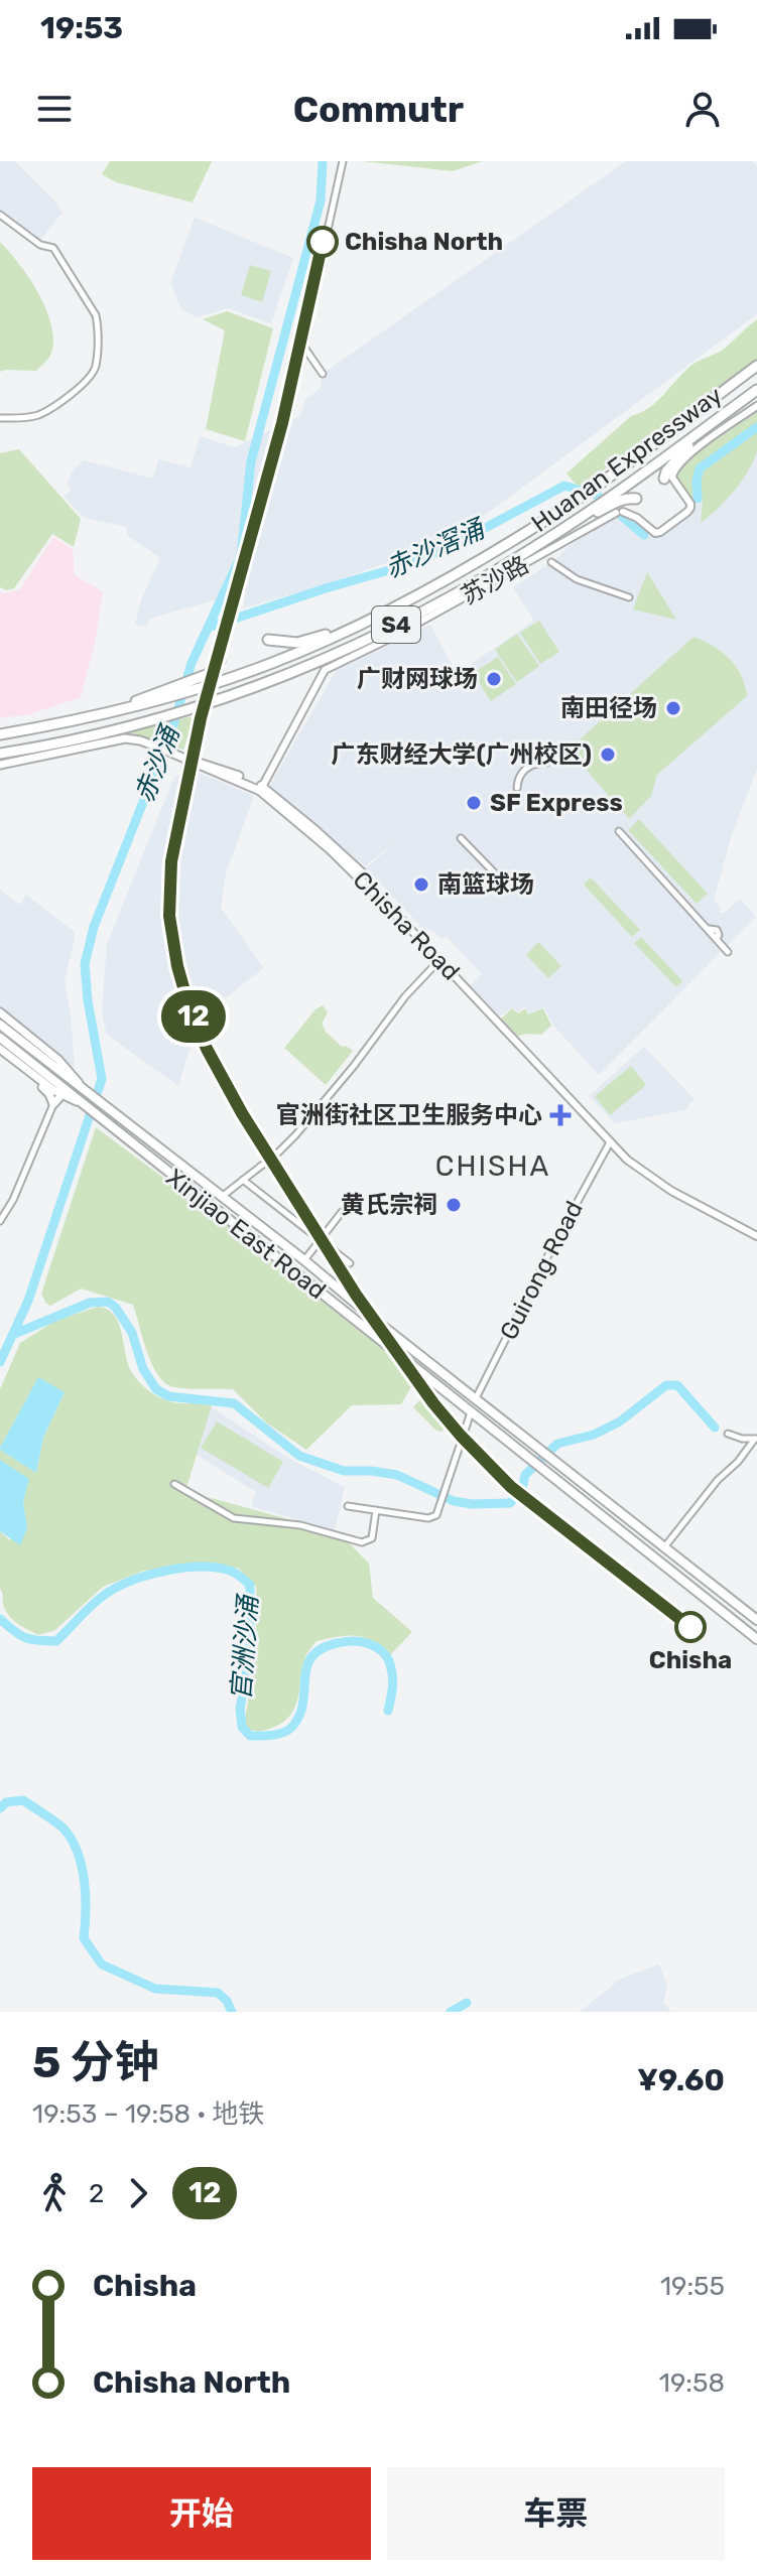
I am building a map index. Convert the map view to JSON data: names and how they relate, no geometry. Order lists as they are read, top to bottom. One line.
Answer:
{"streets":{"highway":["Huanan Expressway","S4","Xinjiao East Road"],"main road":["Chisha Road"],"street":["苏沙路","Guirong Road"]},"crossings":[["苏沙路","Chisha Road"],["Chisha Road","Guirong Road"],["Xinjiao East Road","Guirong Road"]],"districts":["CHISHA"],"water":["赤沙滘涌","赤沙涌","官洲沙涌"],"places":{"other":["Chisha North","广财网球场","南田径场","广东财经大学(广州校区)","SF Express","南篮球场","黄氏宗祠","Chisha"],"health":["官洲街社区卫生服务中心"]},"lines":["metro line 12"],"page":{"status":"19:53","header":"Commutr","on_map":"12","heading":["5 分钟","19:53 – 19:58 · 地铁","¥9.60"],"legs":["2","12"],"list":[{"name":"Chisha","value":"19:55"},{"name":"Chisha North","value":"19:58"}],"buttons":["开始","车票"]}}
